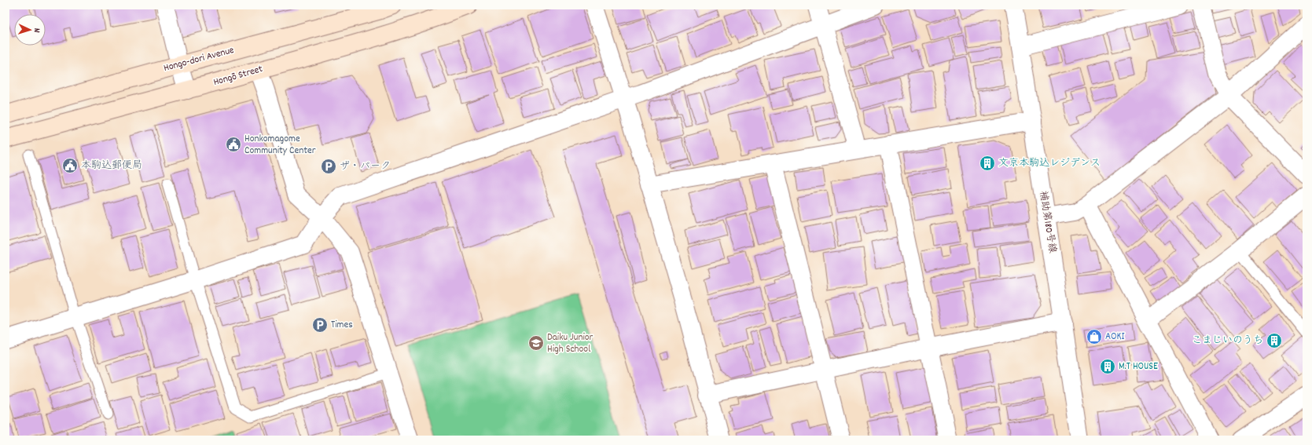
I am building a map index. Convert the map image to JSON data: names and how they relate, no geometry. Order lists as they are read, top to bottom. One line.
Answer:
{"streets":{"main road":["Hongo-dori Avenue","Hongō Street"],"street":["補助第180号線"]},"places":{"public building":["Honkomagome Community Center","本駒込郵便局"],"building":["文京本駒込レジデンス","こまじいのうち","M.T HOUSE"],"parking":["ザ・パーク","Times"],"shop":["AOKI"],"school or university":["Daiku Junior High School"]},"north":"right"}
